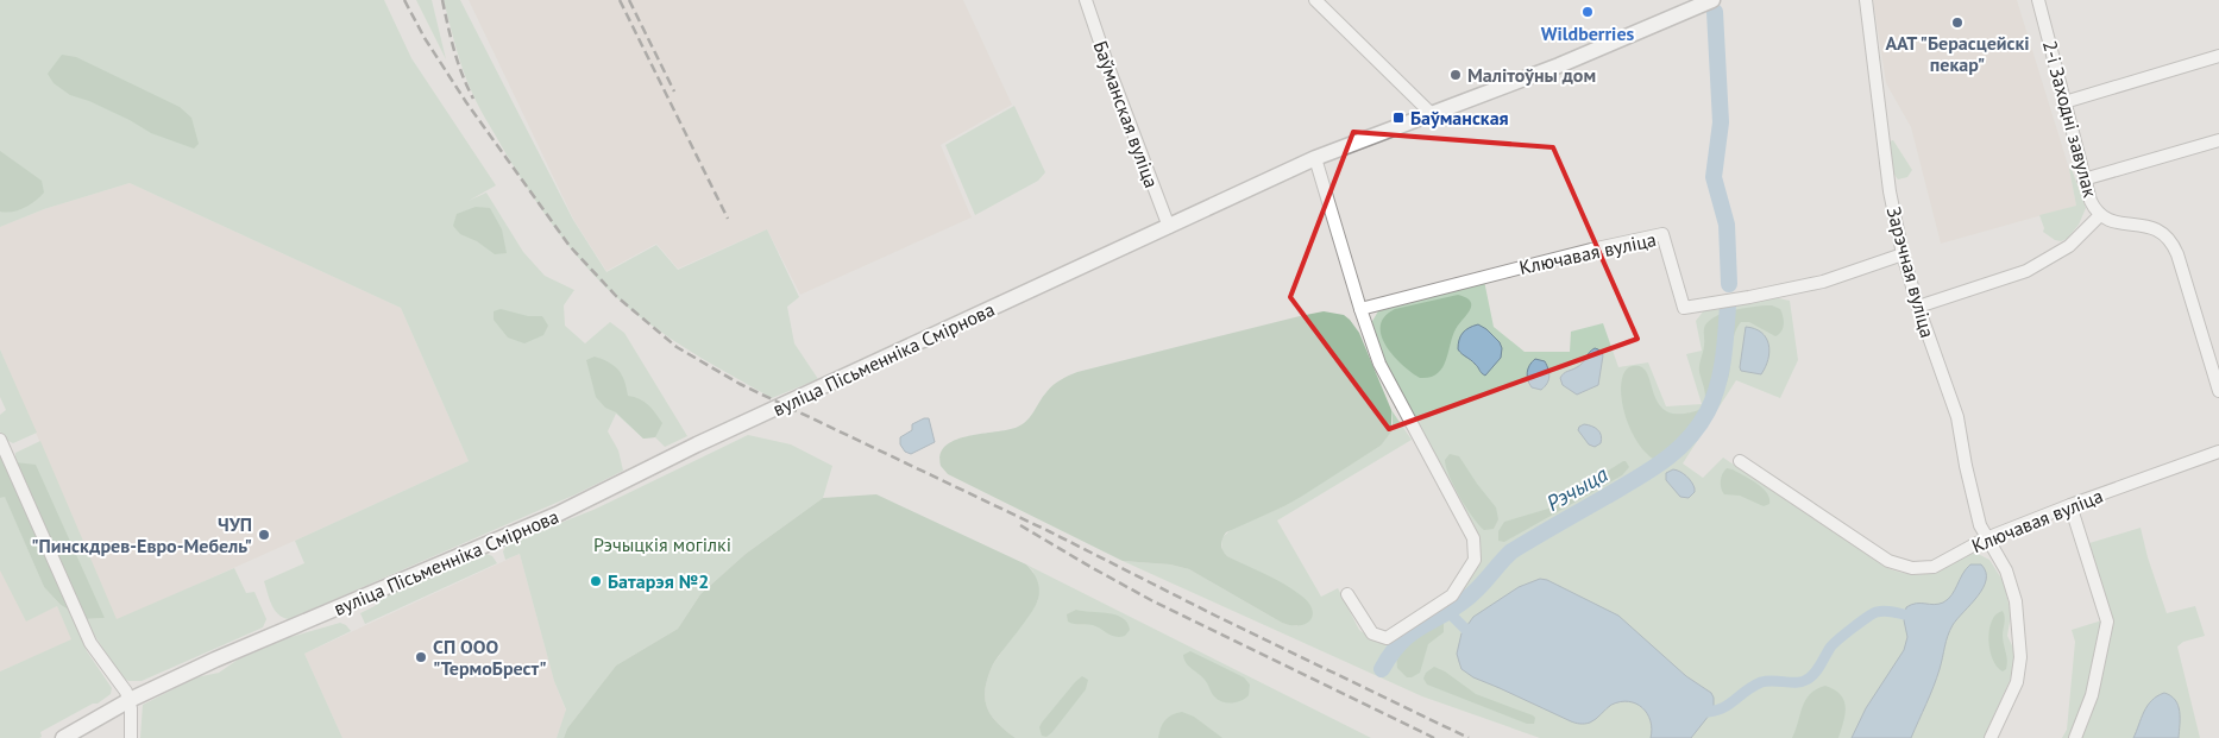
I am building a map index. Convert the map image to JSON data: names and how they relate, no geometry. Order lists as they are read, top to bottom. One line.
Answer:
{"streets":{"main road":["вуліца Пісьменніка Смірнова"],"street":["Баўманская вуліца","2-і Заходні завулак","Ключавая вуліца","Зарэчная вуліца"]},"crossings":[["Баўманская вуліца","вуліца Пісьменніка Смірнова"],["Ключавая вуліца","Зарэчная вуліца"]],"water":["Рэчыца"],"parks":["Рэчыцкія могілкі"],"places":{"other":["Wildberries","ААТ \"Берасцейскі пекар\"","Малітоўны дом","ЧУП \"Пинскдрев-Евро-Мебель\"","Батарэя №2","СП ООО \"ТермоБрест\""],"transit":["Баўманская"]}}
